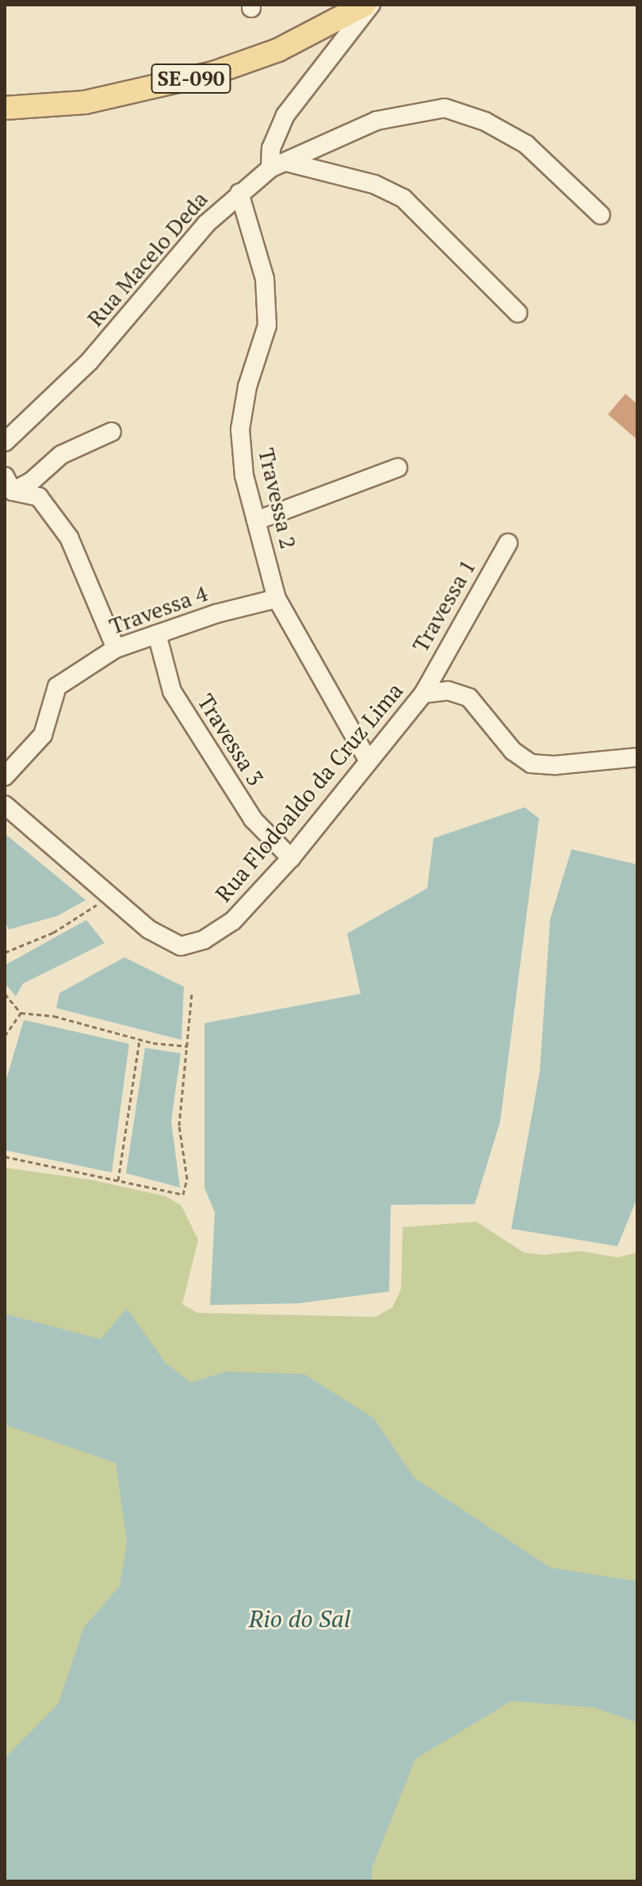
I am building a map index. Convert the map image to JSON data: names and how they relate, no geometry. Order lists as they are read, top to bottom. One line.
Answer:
{"streets":{"main road":["SE-090"],"street":["Rua Macelo Deda","Travessa 2","Travessa 1","Travessa 4","Travessa 3","Rua Flodoaldo da Cruz Lima"]},"crossings":[["Rua Macelo Deda","Travessa 2"],["Travessa 2","Travessa 4"],["Travessa 2","Rua Flodoaldo da Cruz Lima"],["Travessa 1","Rua Flodoaldo da Cruz Lima"],["Travessa 4","Travessa 3"],["Travessa 3","Rua Flodoaldo da Cruz Lima"]],"water":["Rio do Sal"]}
